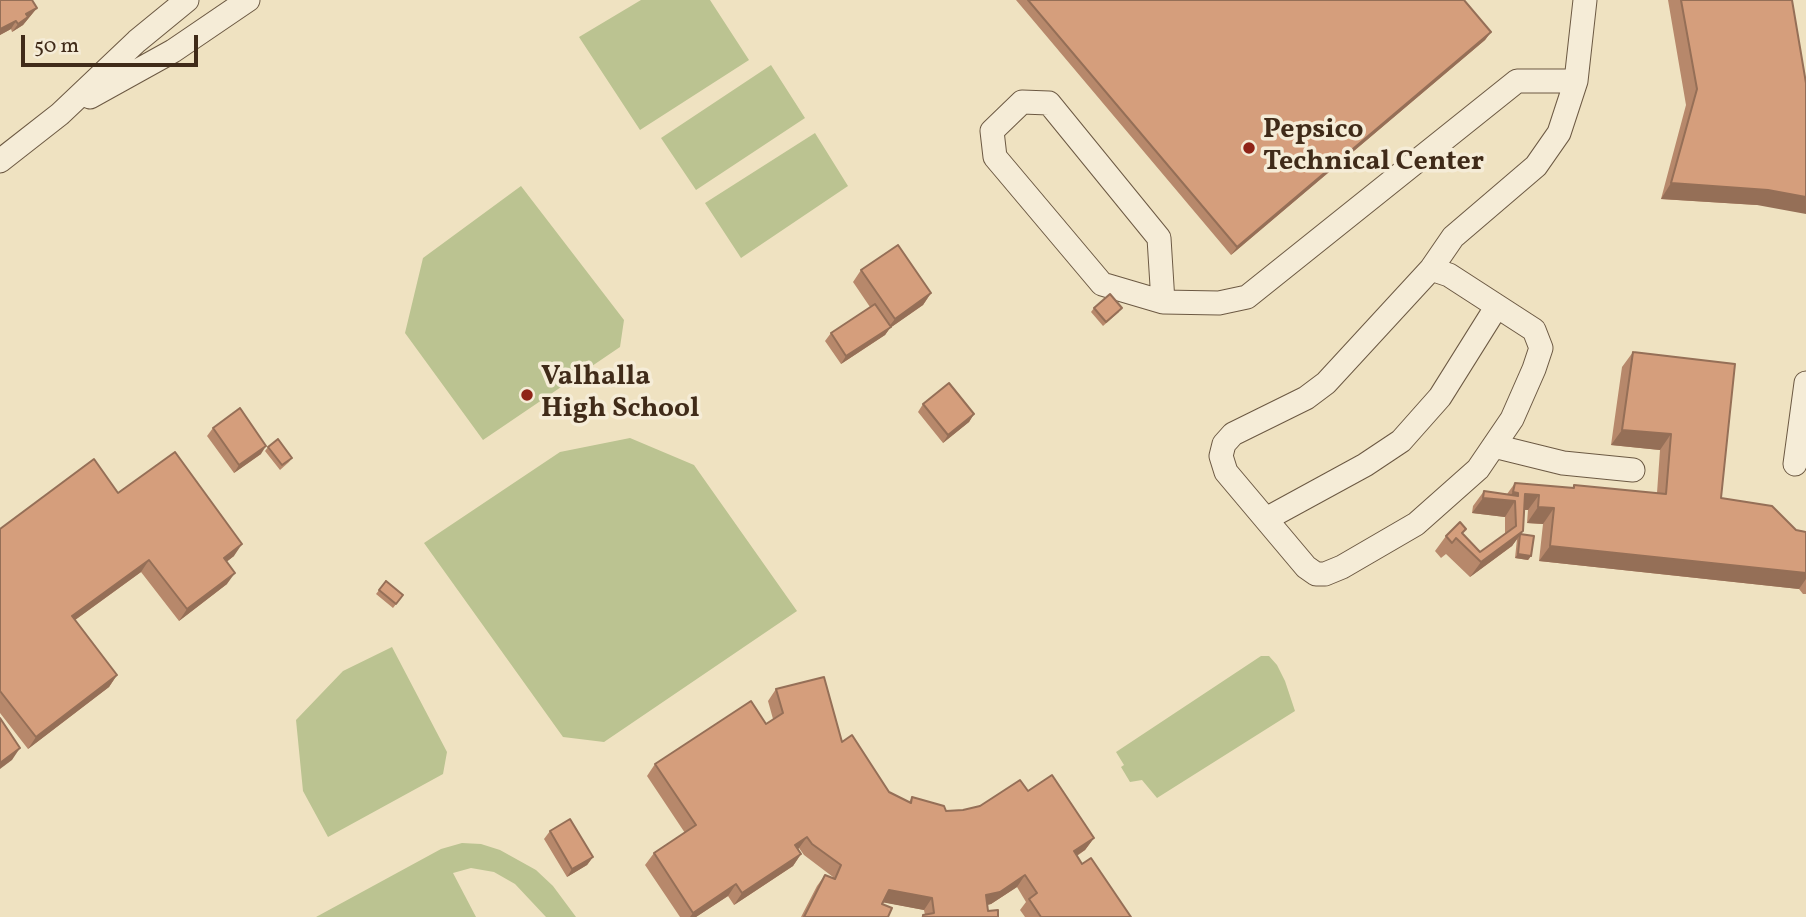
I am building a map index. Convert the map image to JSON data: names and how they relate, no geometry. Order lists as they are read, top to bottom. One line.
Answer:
{"places":["Pepsico Technical Center","Valhalla High School"],"scale_bar":"50 m"}
